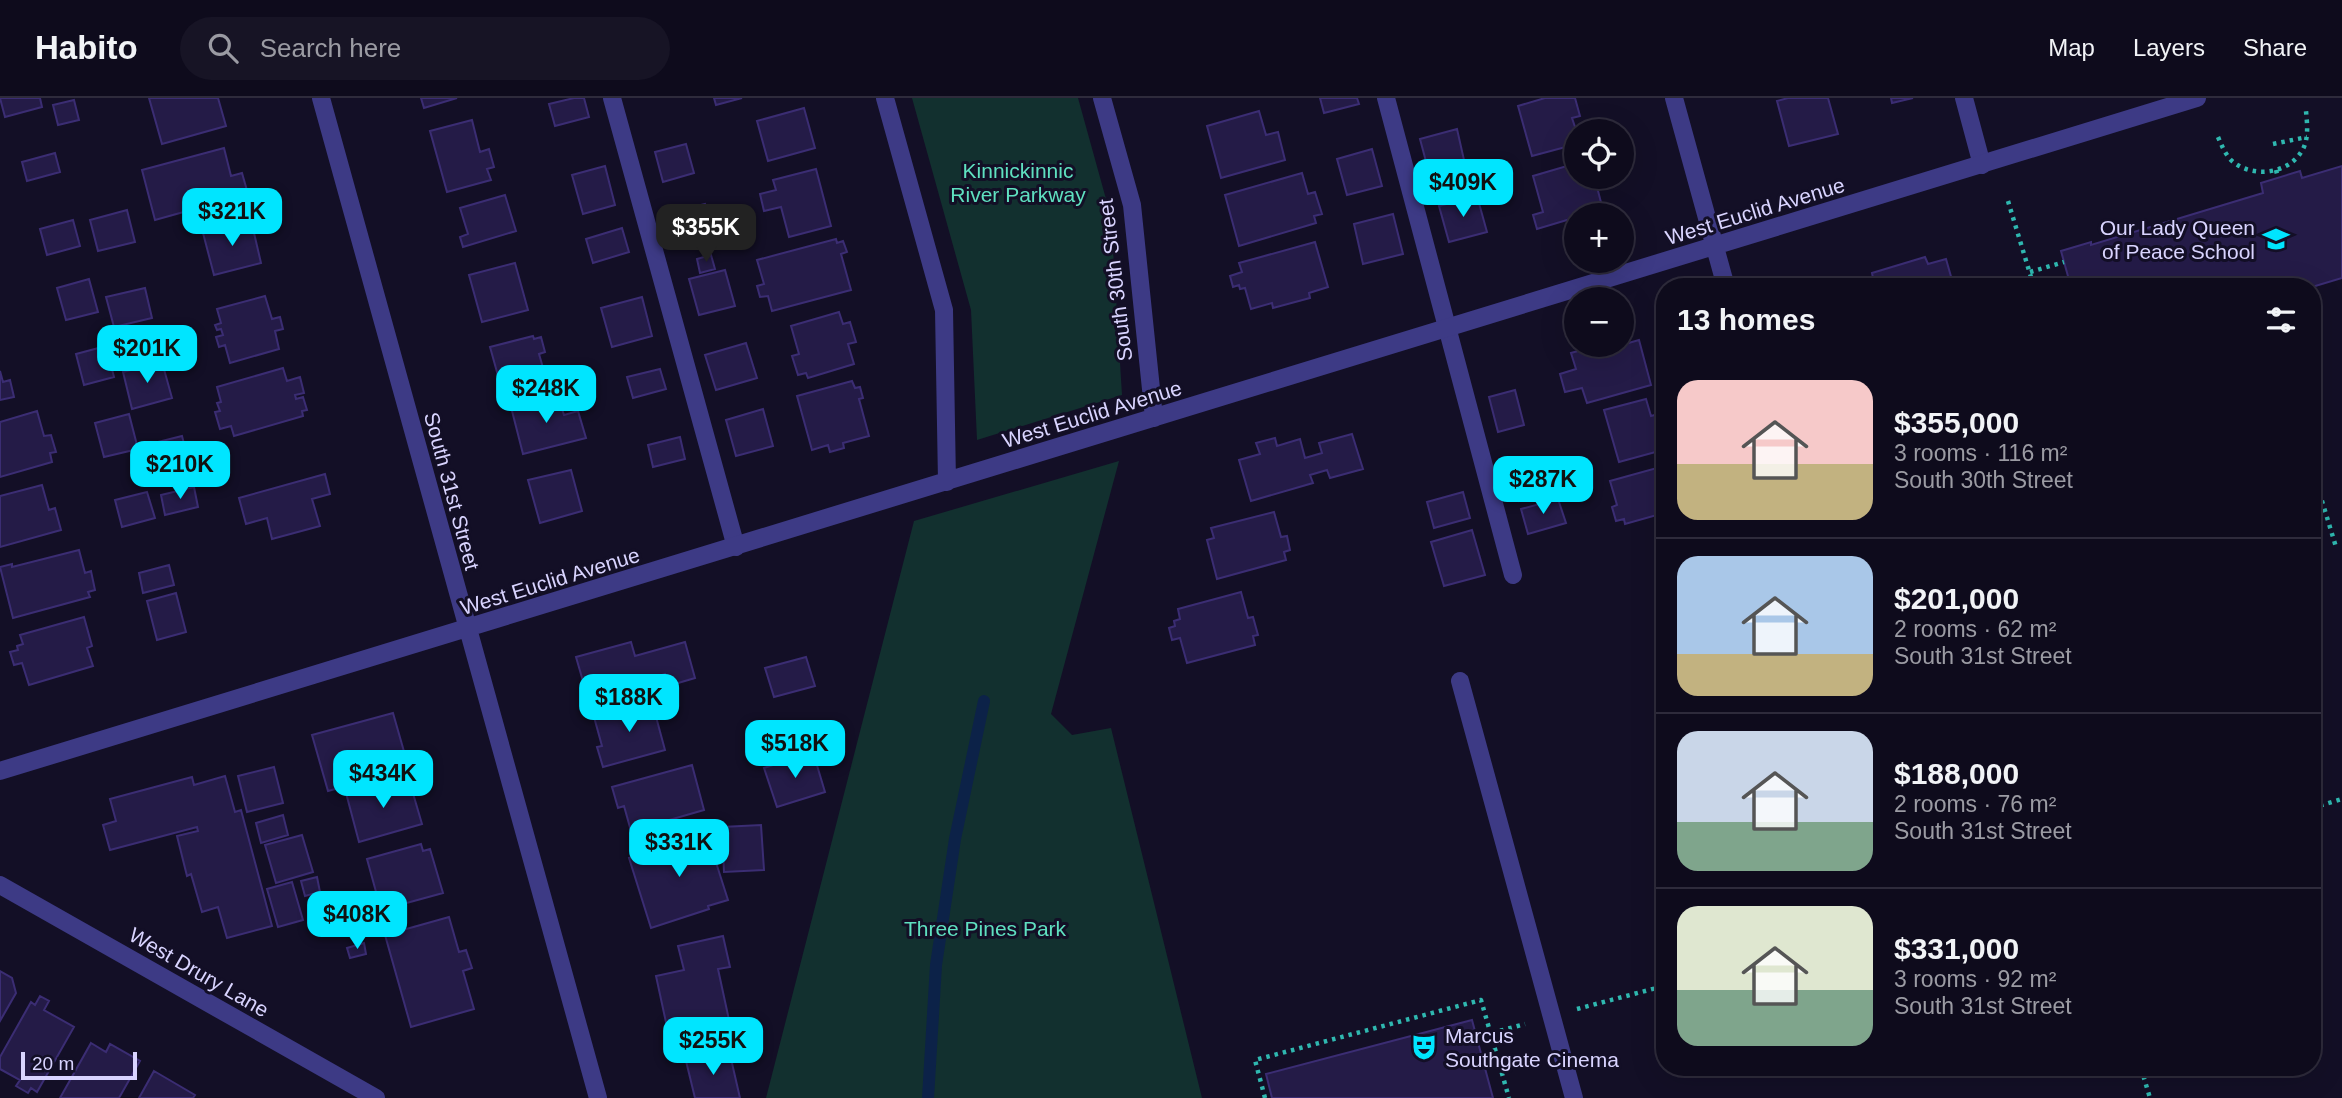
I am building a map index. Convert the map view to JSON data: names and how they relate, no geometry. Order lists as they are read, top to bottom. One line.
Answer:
{"streets":{"street":["West Euclid Avenue","South 30th Street","South 31st Street","West Drury Lane"]},"crossings":[["West Euclid Avenue","South 30th Street"],["West Euclid Avenue","South 31st Street"]],"parks":["Kinnickinnic River Parkway","Three Pines Park"],"places":{"school or university":["Our Lady Queen of Peace School"],"theatre":["Marcus Southgate Cinema"]},"scale_bar":"20 m","page":{"header":"Habito","search":"Search here","nav":["Map","Layers","Share"],"map_buttons":["+","−"],"price":["$409K","$321K","$355K","$201K","$248K","$210K","$287K","$188K","$518K","$434K","$331K","$408K","$255K"],"heading":"13 homes","list":[{"name":"$355,000","note":"3 rooms · 116 m² · South 30th Street"},{"name":"$201,000","note":"2 rooms · 62 m² · South 31st Street"},{"name":"$188,000","note":"2 rooms · 76 m² · South 31st Street"},{"name":"$331,000","note":"3 rooms · 92 m² · South 31st Street"}],"scale":"20 m"}}
